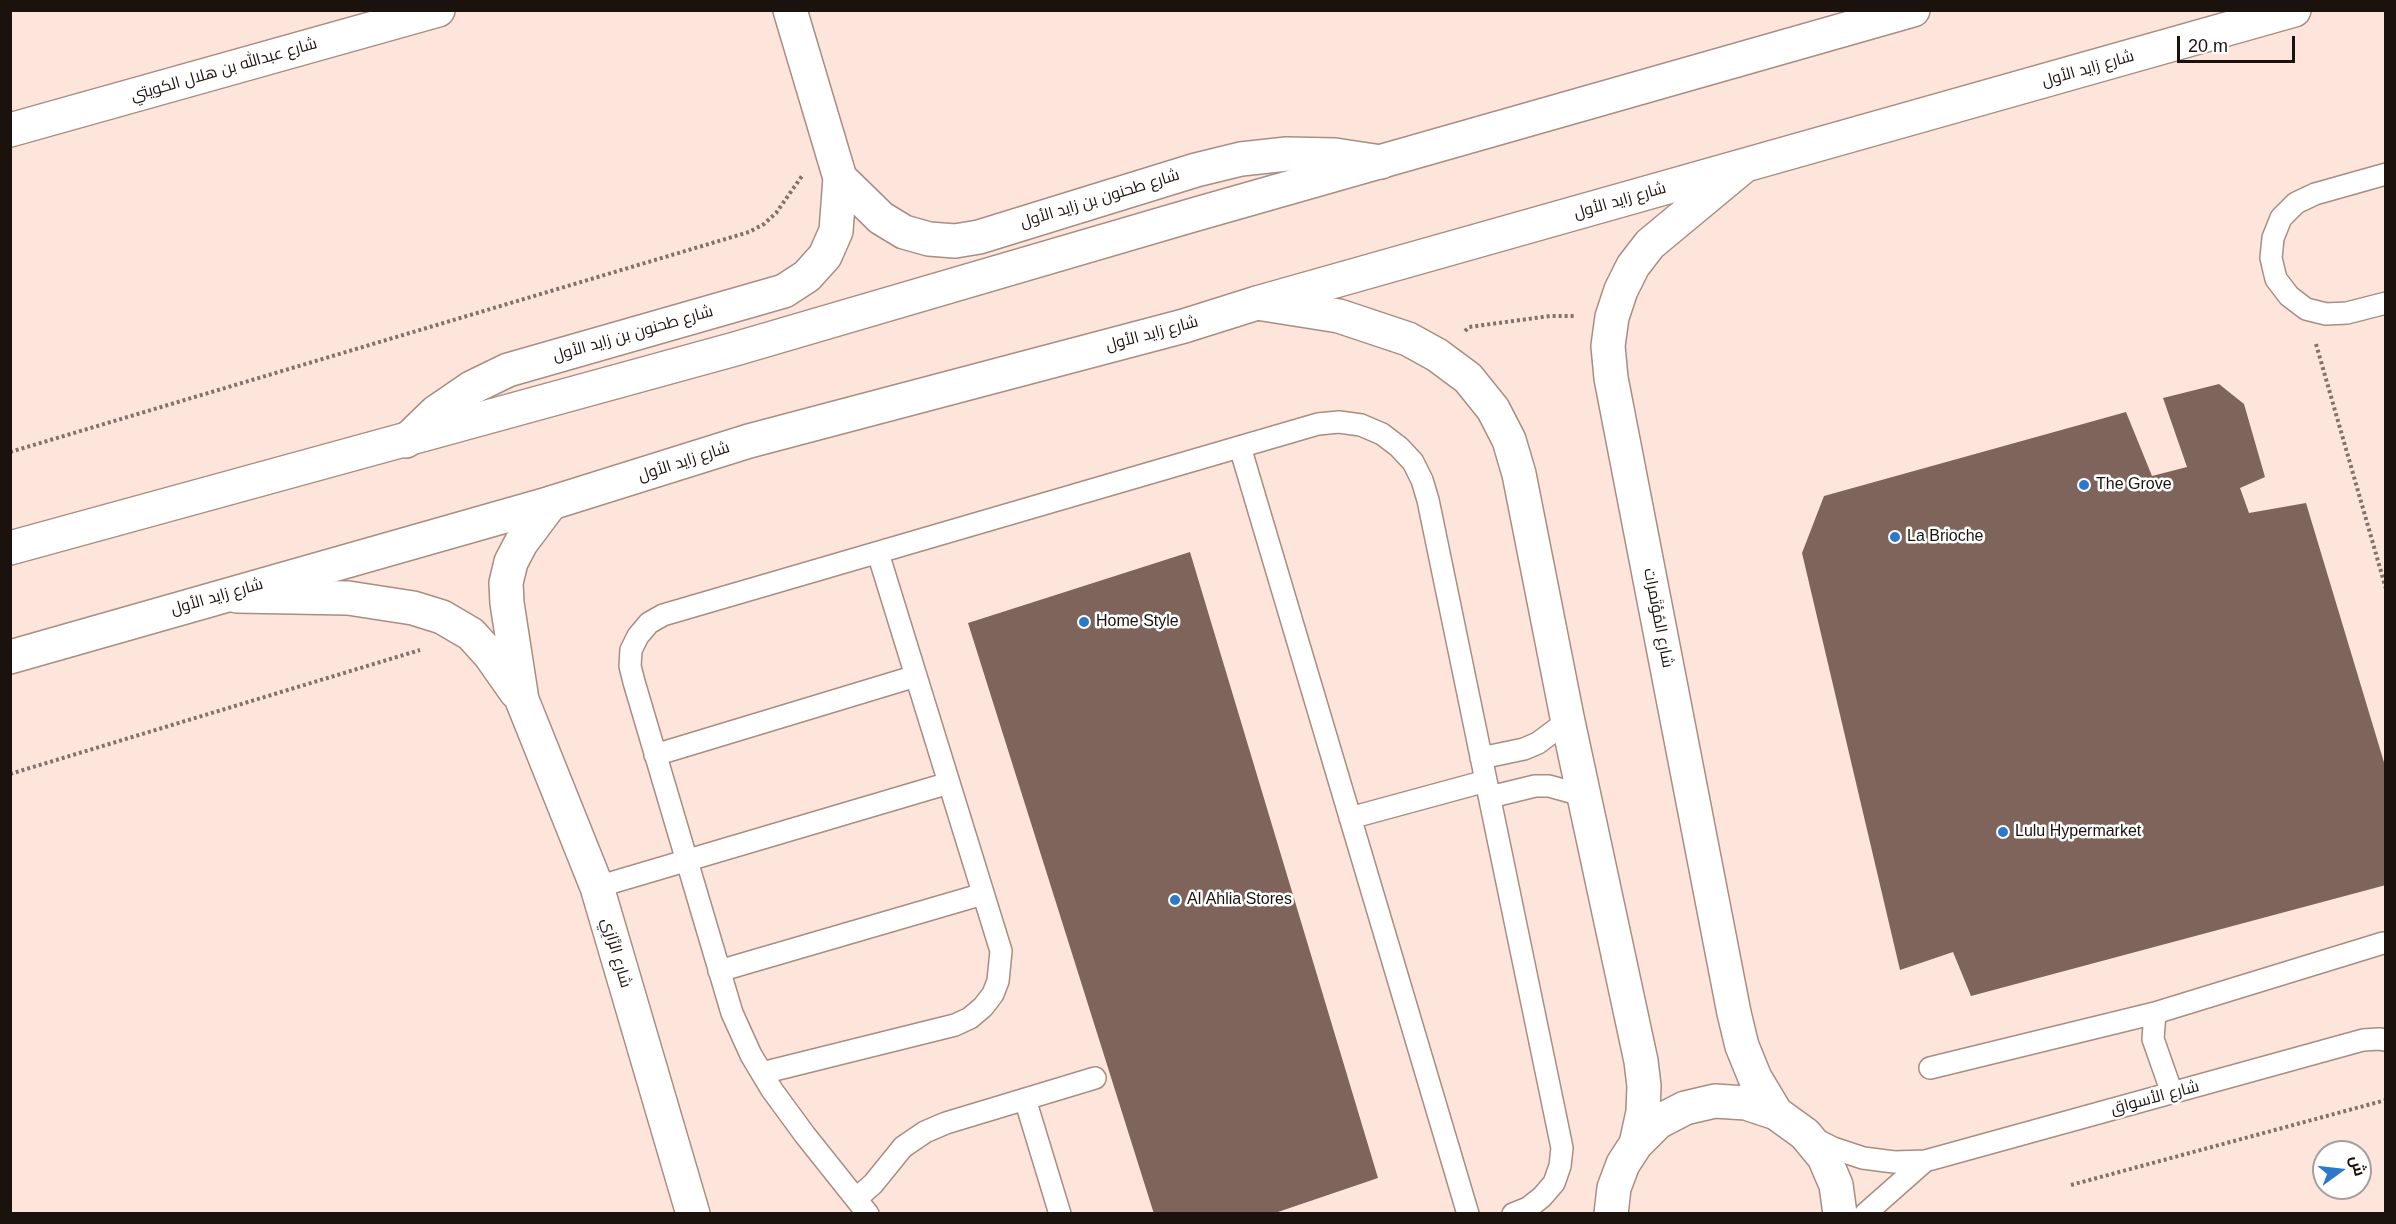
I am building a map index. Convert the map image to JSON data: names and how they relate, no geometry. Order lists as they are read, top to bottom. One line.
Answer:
{"streets":{"street":["شارع زايد الأول","شارع عبدالله بن هلال الكويتي","شارع طحنون بن زايد الأول","شارع المُؤتَمرات","شارع الرَّازِي"],"lane":["شارع الأسواق"]},"crossings":[["شارع زايد الأول","شارع المُؤتَمرات"],["شارع زايد الأول","شارع الرَّازِي"]],"places":["The Grove","La Brioche","Home Style","Lulu Hypermarket","Al Ahlia Stores"],"scale_bar":"20 m","north":"right"}
